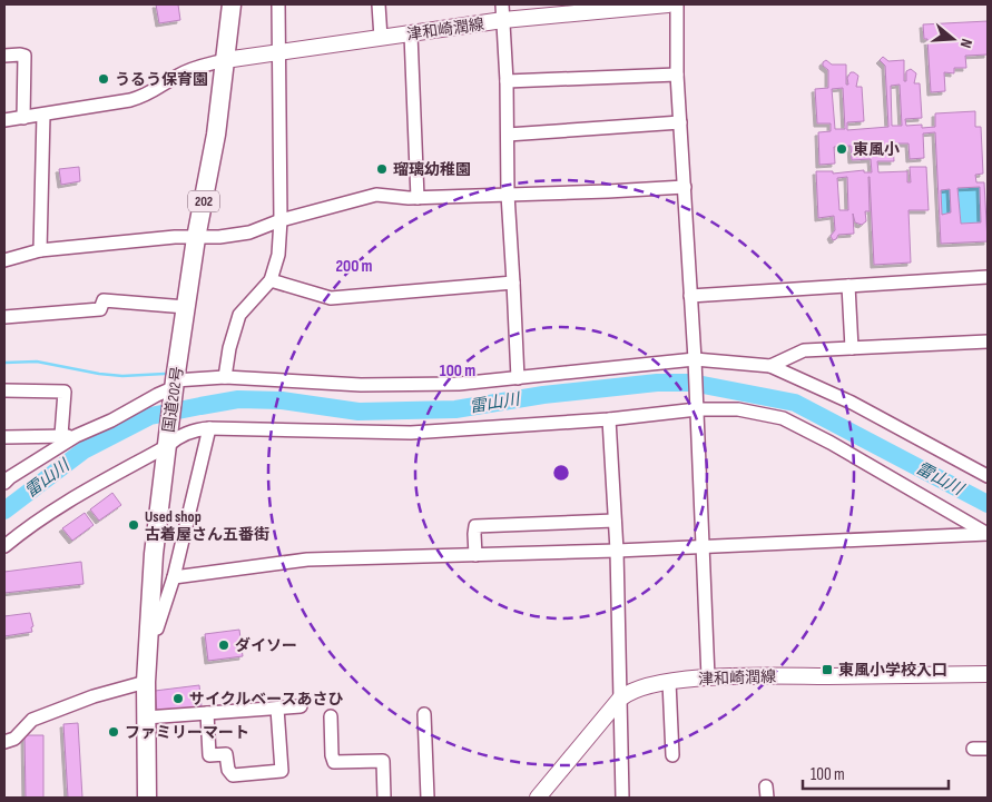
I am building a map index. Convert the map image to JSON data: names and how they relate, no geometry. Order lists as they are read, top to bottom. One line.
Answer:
{"streets":{"highway":["202","国道202号"],"main road":["津和崎潤線"]},"crossings":[["津和崎潤線","国道202号"]],"water":["雷山川"],"places":{"other":["うるう保育園","東風小","瑠璃幼稚園","Used shop 古着屋さん五番街","ダイソー","サイクルベースあさひ","ファミリーマート"],"transit":["東風小学校入口"]},"scale_bar":"100 m","north":"right","rings":["200 m","100 m"]}
